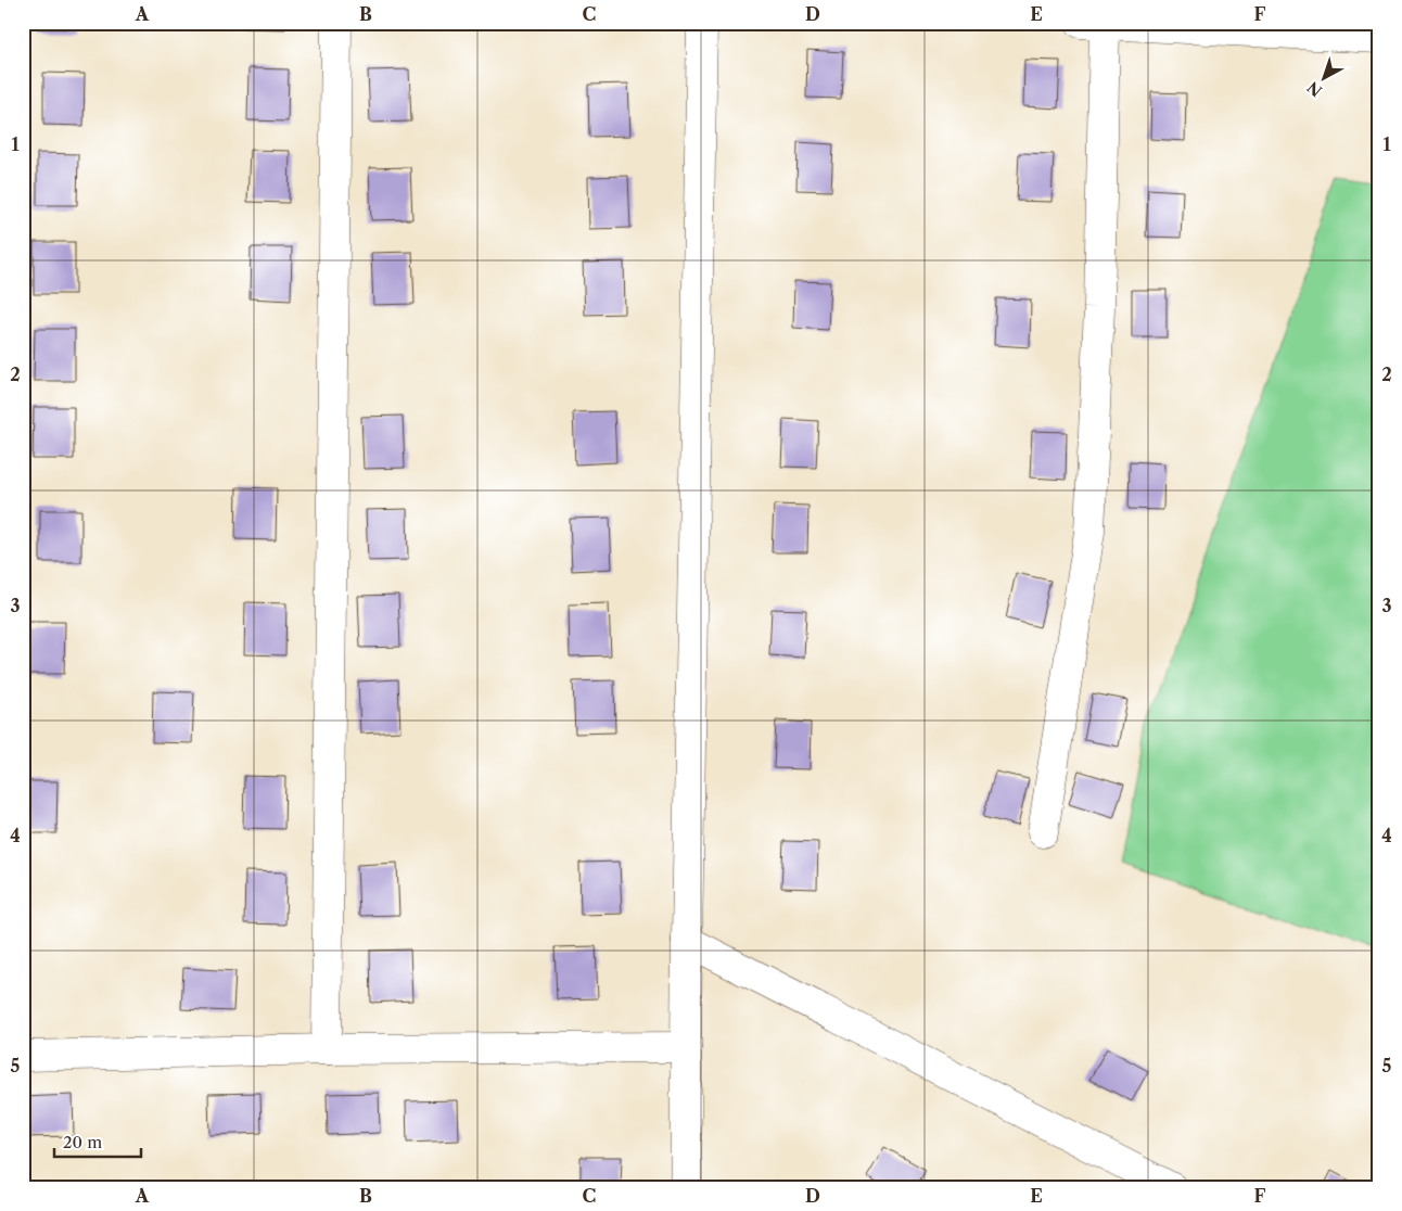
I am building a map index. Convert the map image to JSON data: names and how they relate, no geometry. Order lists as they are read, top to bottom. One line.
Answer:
{"scale_bar":"20 m","north":"bottom left","grid":{"columns":["A","B","C","D","E","F"],"rows":["1","2","3","4","5"]}}
